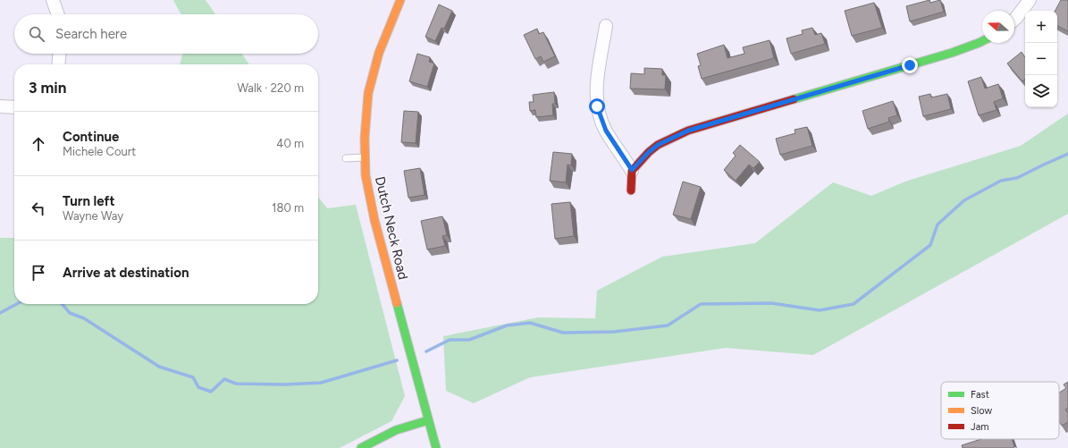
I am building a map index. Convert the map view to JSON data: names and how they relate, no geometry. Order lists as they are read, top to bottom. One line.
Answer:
{"streets":{"street":["Dutch Neck Road"]},"legend":["Fast","Slow","Jam"],"north":"left","page":{"map_buttons":["+","−"],"search":"Search here","heading":["3 min","Walk · 220 m"],"list":[["Continue","Michele Court","40 m"],["Turn left","Wayne Way","180 m"],"Arrive at destination"]}}
